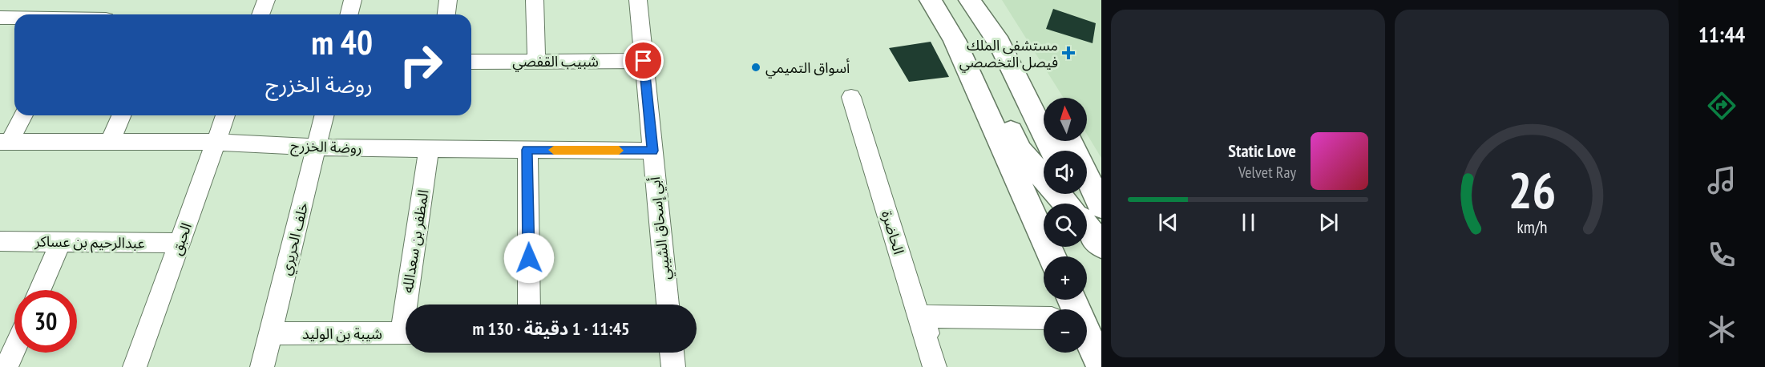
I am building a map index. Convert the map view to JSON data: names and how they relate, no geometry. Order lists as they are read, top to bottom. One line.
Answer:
{"streets":{"street":["شبيب القفصي","روضة الخزرج","أبي إسحاق الشيبي","الحاضرة","الحبق","خلف الحريري","المظفر بن سعدالله","عبدالرحيم بن عساكر","شيبة بن الوليد"]},"crossings":[["شبيب القفصي","أبي إسحاق الشيبي"],["روضة الخزرج","أبي إسحاق الشيبي"],["روضة الخزرج","الحبق"],["روضة الخزرج","خلف الحريري"],["روضة الخزرج","المظفر بن سعدالله"],["الحبق","عبدالرحيم بن عساكر"],["خلف الحريري","شيبة بن الوليد"]],"places":{"health":["مستشفى الملك فيصل التخصصي"],"other":["أسواق التميمي"]},"north":"top","page":{"tabs":"11:44","turn":["40 m","روضة الخزرج"],"map_buttons":["+","−"],"song":["Static Love","Velvet Ray"],"limit":"30","trip":"11:45 · 1 دقيقة · 130 m","gauge":["26","km/h"]}}
